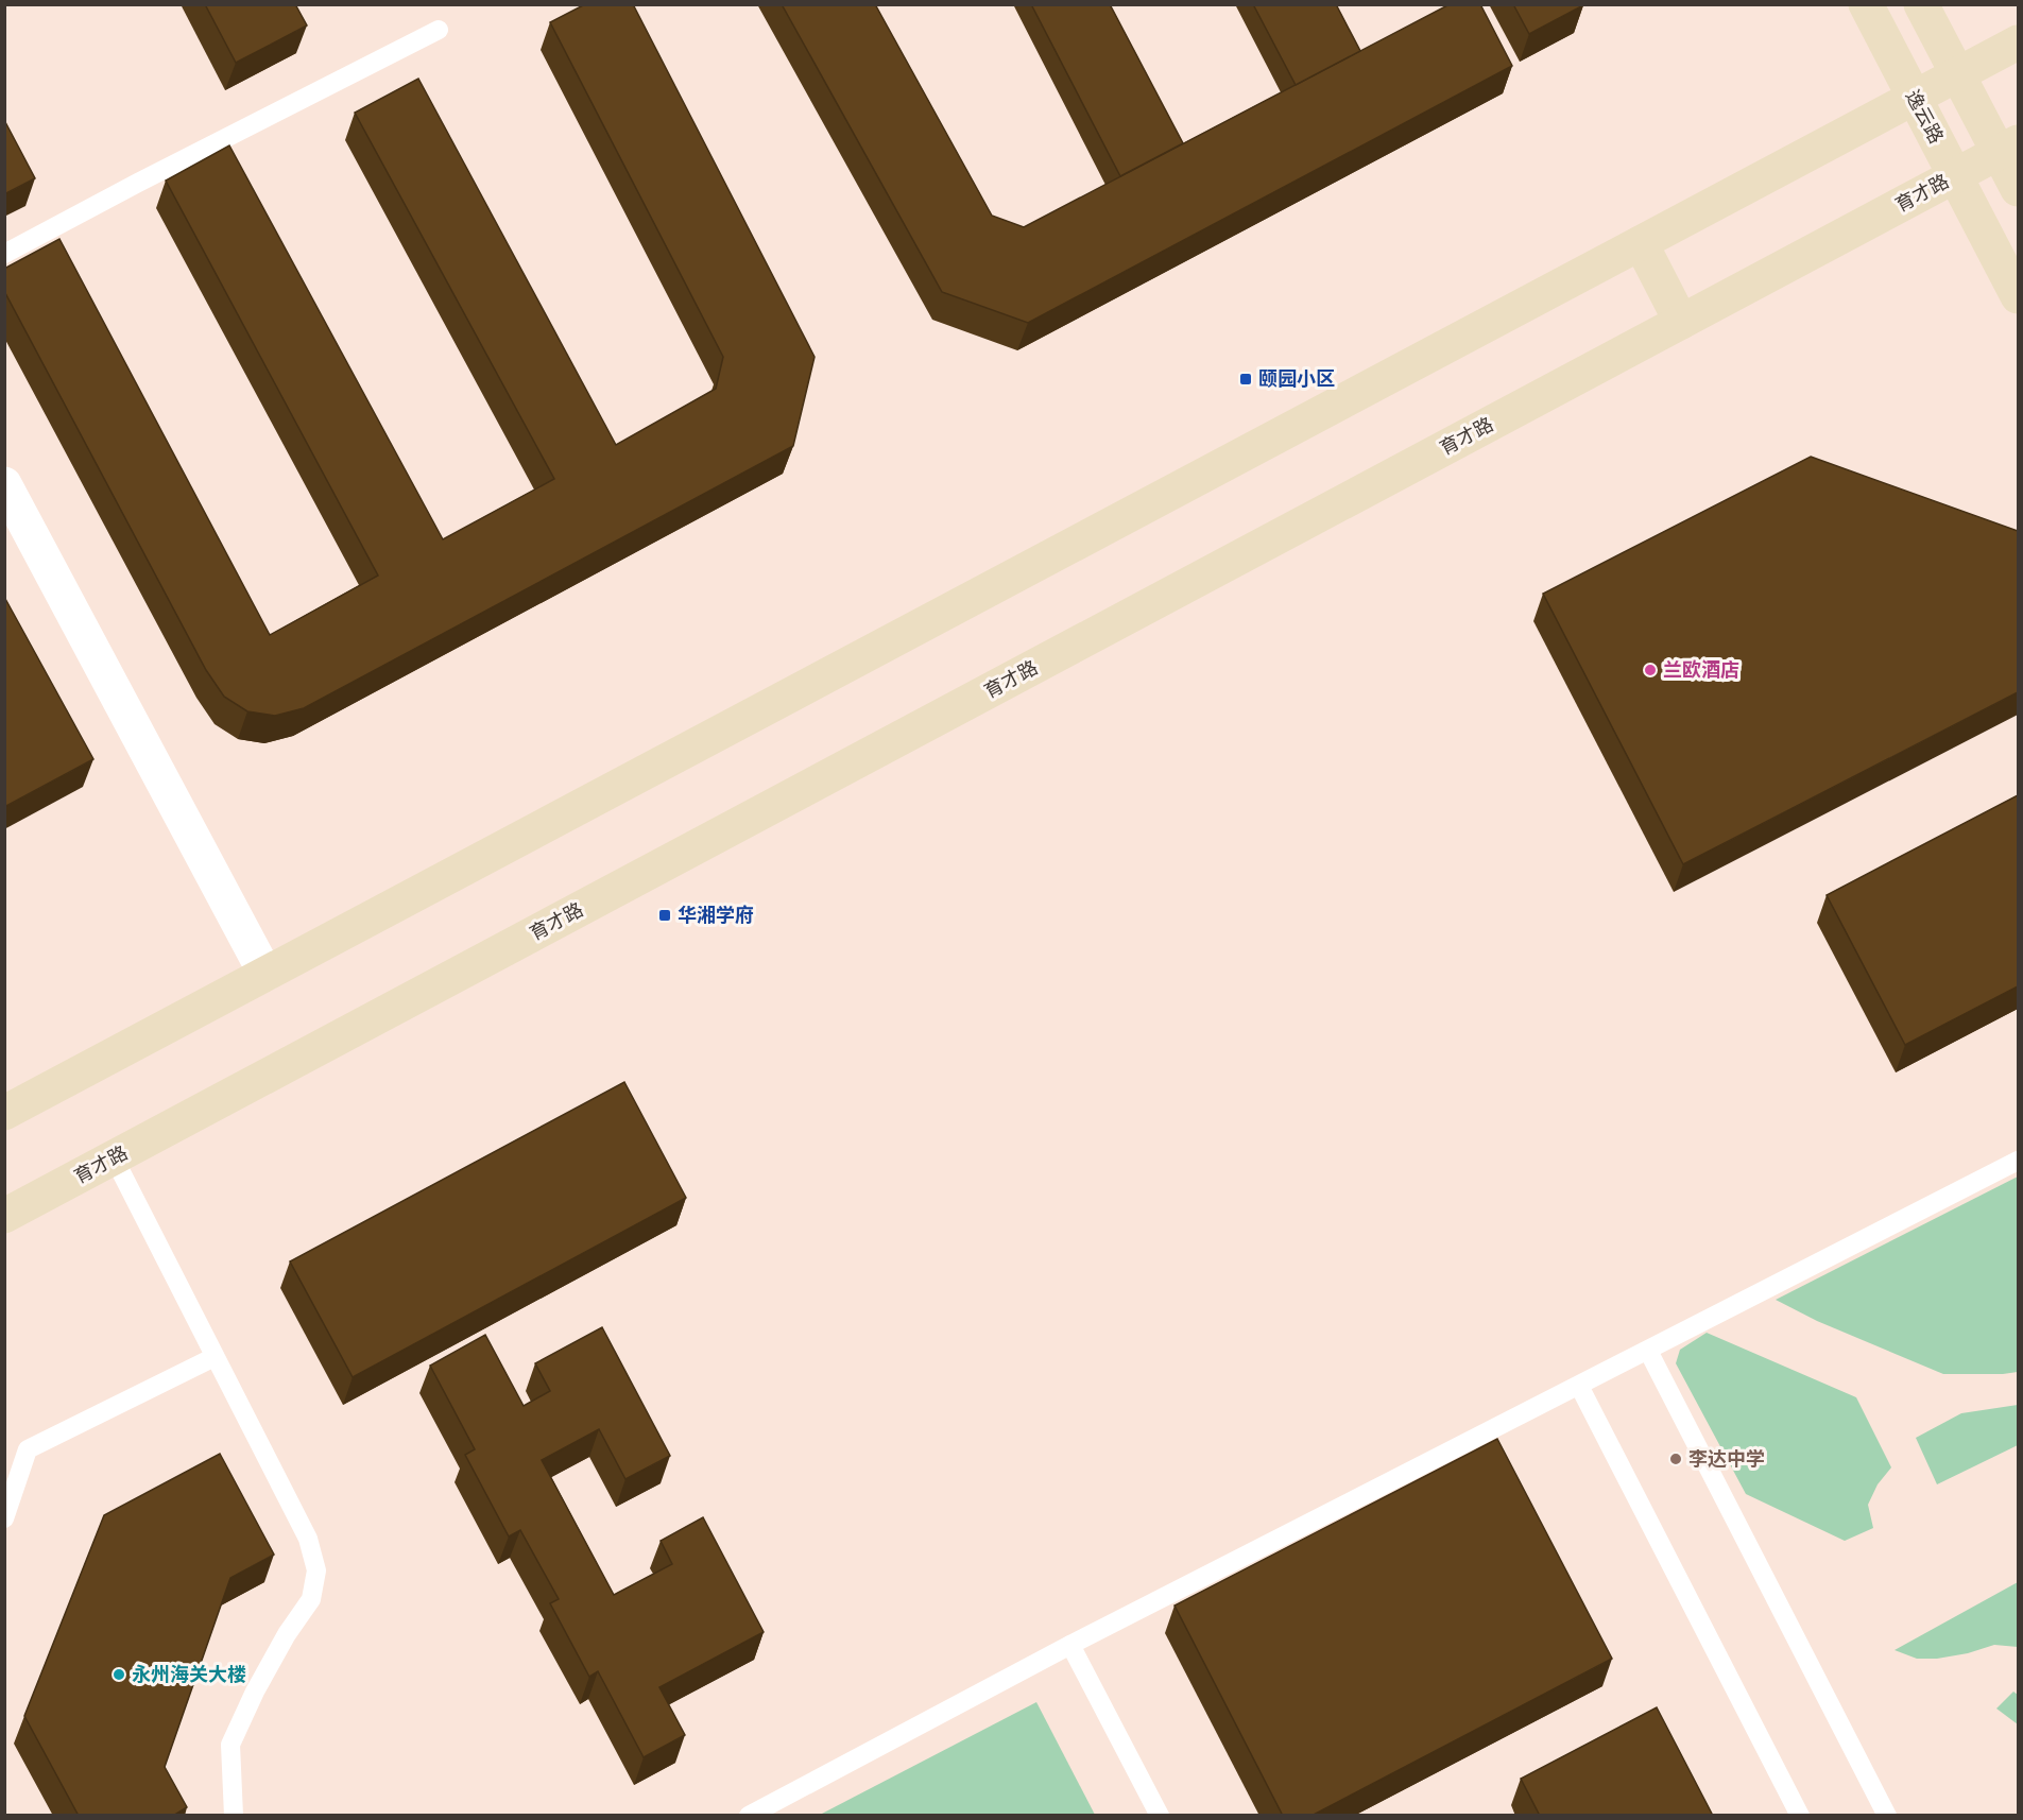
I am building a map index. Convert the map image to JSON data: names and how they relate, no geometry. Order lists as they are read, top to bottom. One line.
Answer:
{"streets":{"main road":["逸云路","育才路"]},"crossings":[["逸云路","育才路"]],"places":{"transit":["颐园小区","华湘学府"],"other":["兰欧酒店","李达中学","永州海关大楼"]}}
